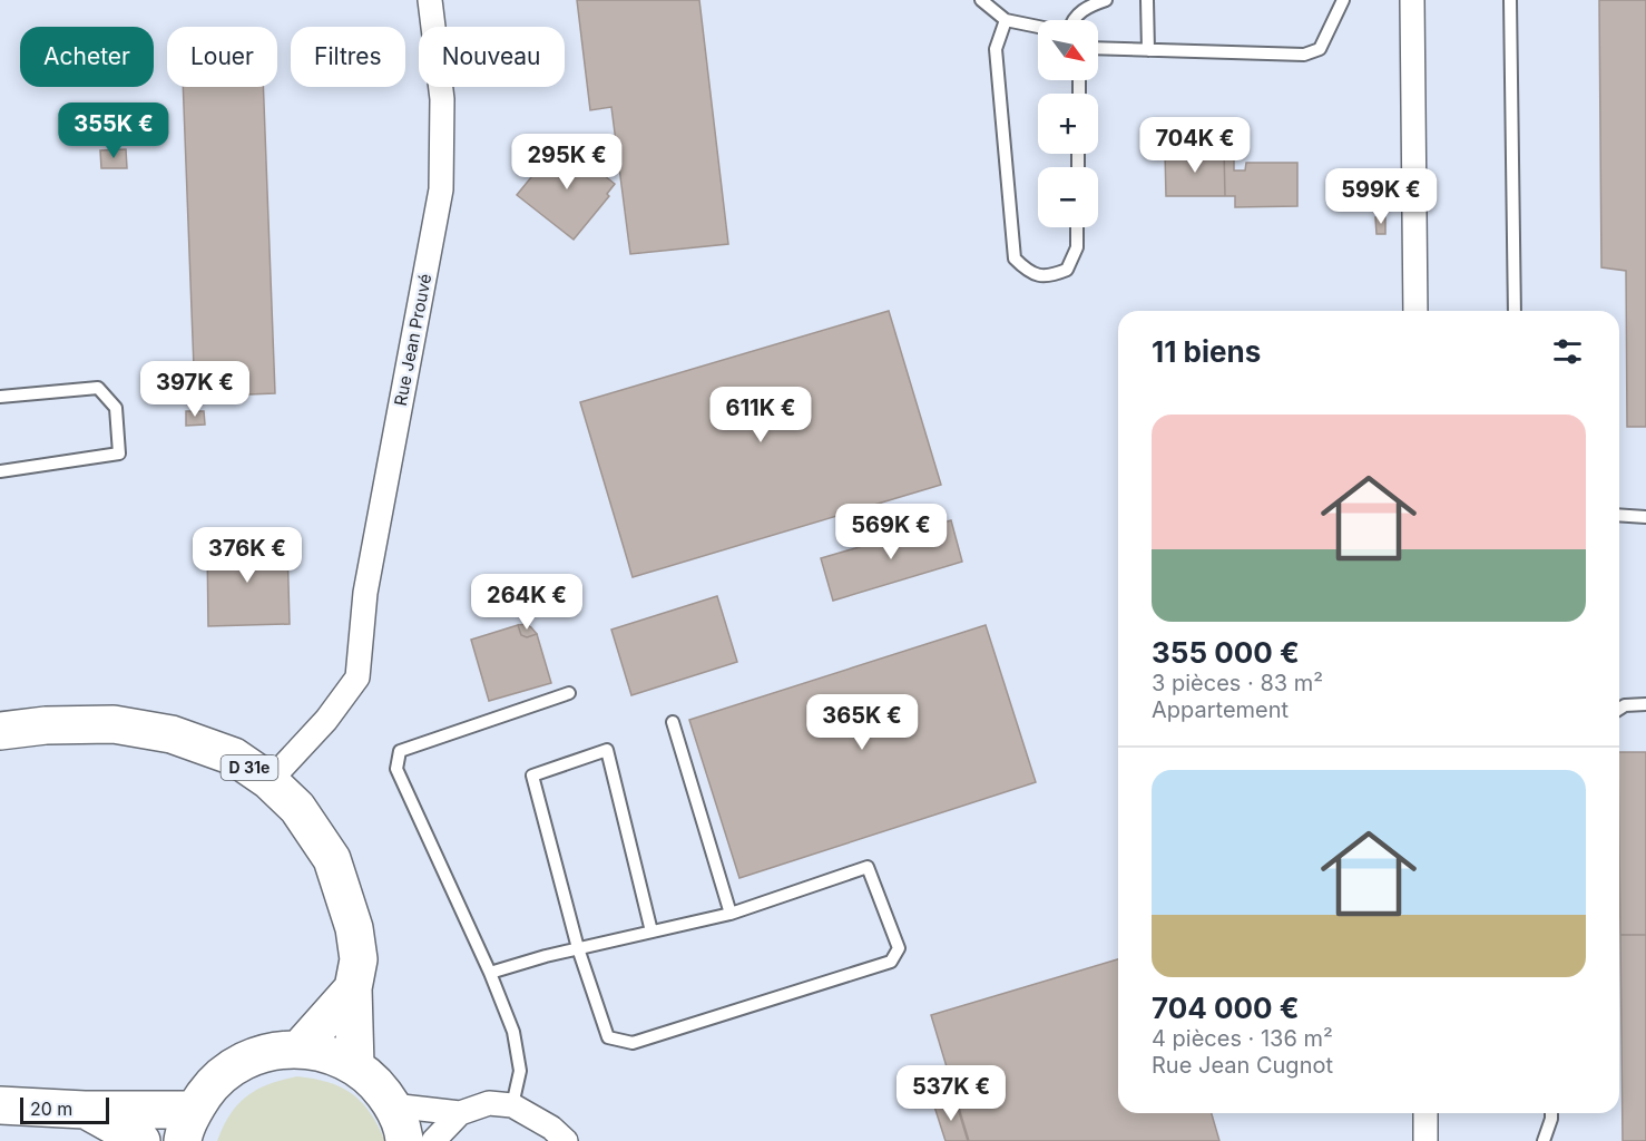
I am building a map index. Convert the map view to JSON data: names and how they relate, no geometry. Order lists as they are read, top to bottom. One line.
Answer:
{"streets":{"main road":["D 31e"],"street":["Rue Jean Prouvé"]},"crossings":[["Rue Jean Prouvé","D 31e"]],"scale_bar":"20 m","north":"bottom right","page":{"map_buttons":["+","−"],"chip":["Acheter","Louer","Filtres","Nouveau"],"price":["355K €","704K €","295K €","599K €","397K €","611K €","569K €","376K €","264K €","365K €","537K €"],"heading":"11 biens","list":[{"name":"355 000 €","note":"3 pièces · 83 m² · Appartement"},{"name":"704 000 €","note":"4 pièces · 136 m² · Rue Jean Cugnot"}],"scale":"20 m"}}
